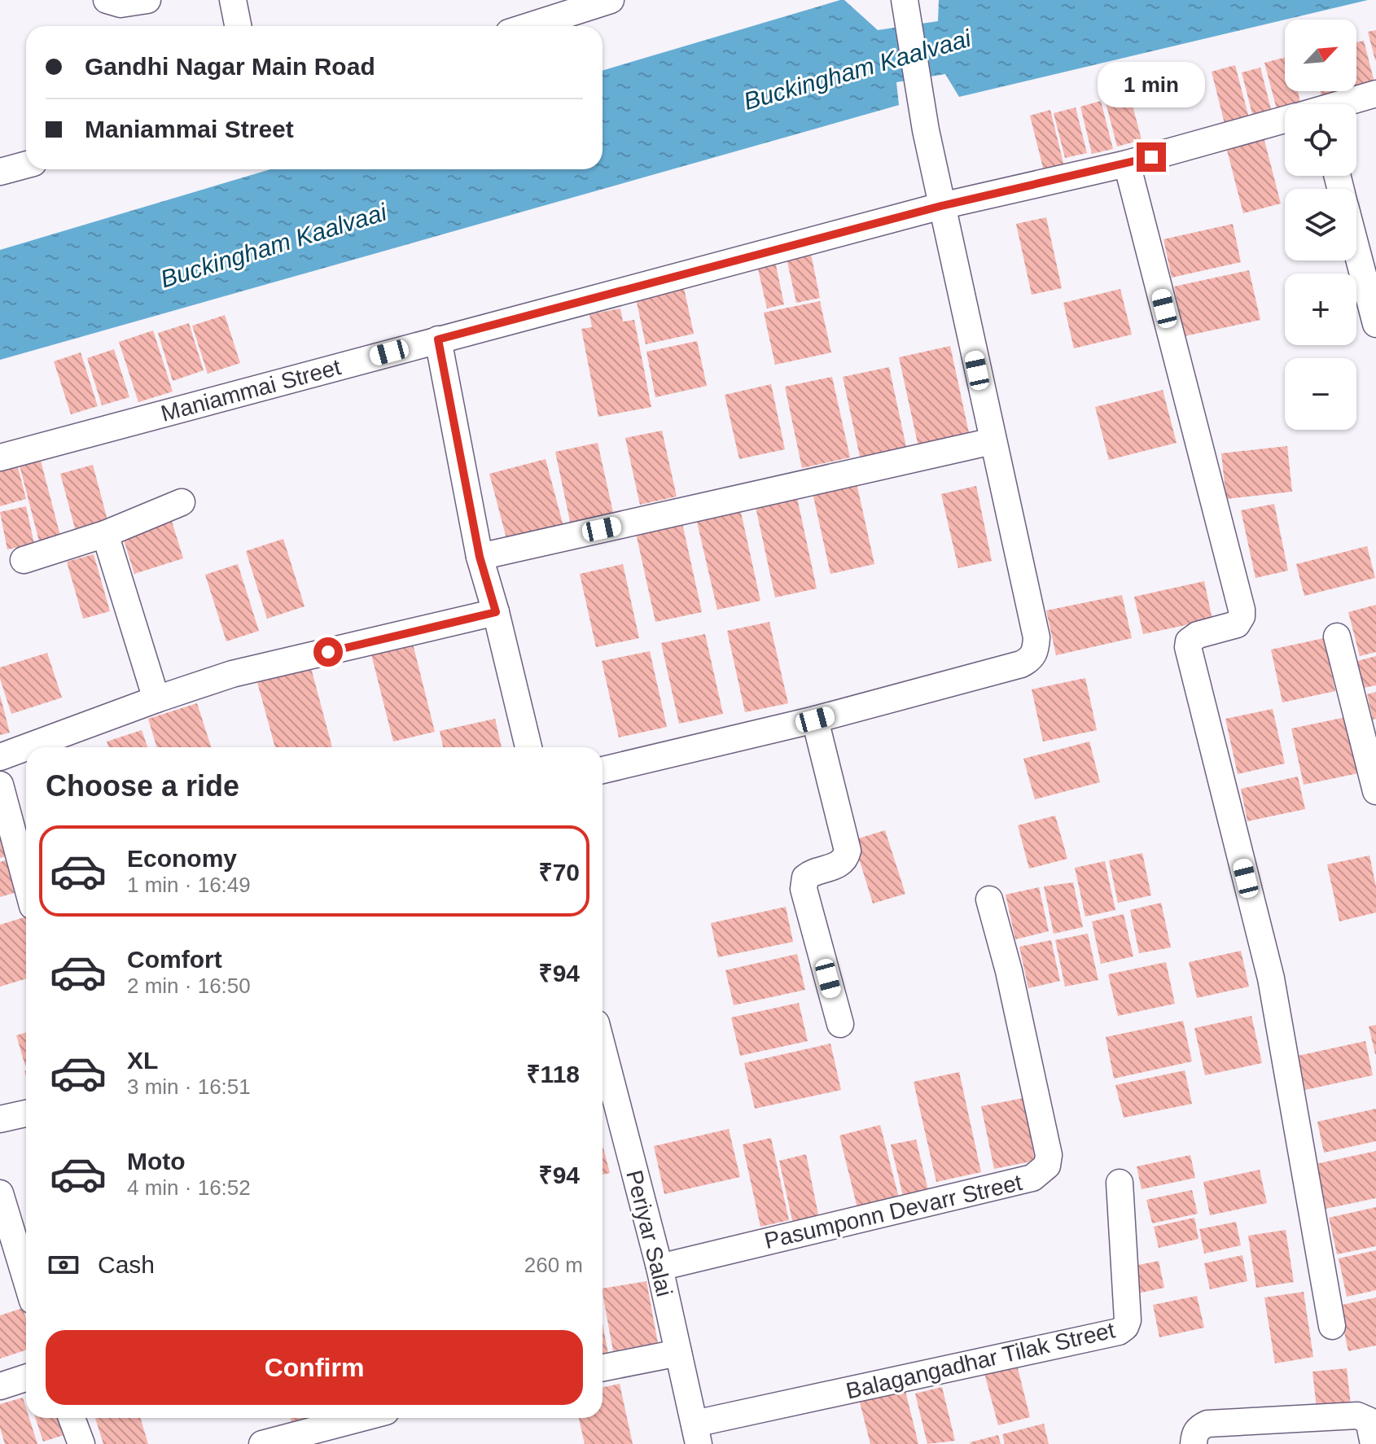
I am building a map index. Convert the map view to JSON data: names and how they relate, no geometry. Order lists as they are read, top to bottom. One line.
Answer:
{"streets":{"street":["Maniammai Street","Pasumponn Devarr Street","Periyar Salai","Balagangadhar Tilak Street"]},"crossings":[["Pasumponn Devarr Street","Periyar Salai"],["Periyar Salai","Balagangadhar Tilak Street"]],"water":["Buckingham Kaalvaai"],"north":"top right","page":{"map_buttons":["+","−"],"banner":["Gandhi Nagar Main Road","Maniammai Street"],"bubble":"1 min","heading":"Choose a ride","list":[{"name":"Economy","note":"1 min · 16:49","value":"₹70"},{"name":"Comfort","note":"2 min · 16:50","value":"₹94"},{"name":"XL","note":"3 min · 16:51","value":"₹118"},{"name":"Moto","note":"4 min · 16:52","value":"₹94"}],"pay":["Cash","260 m"],"buttons":"Confirm"}}
